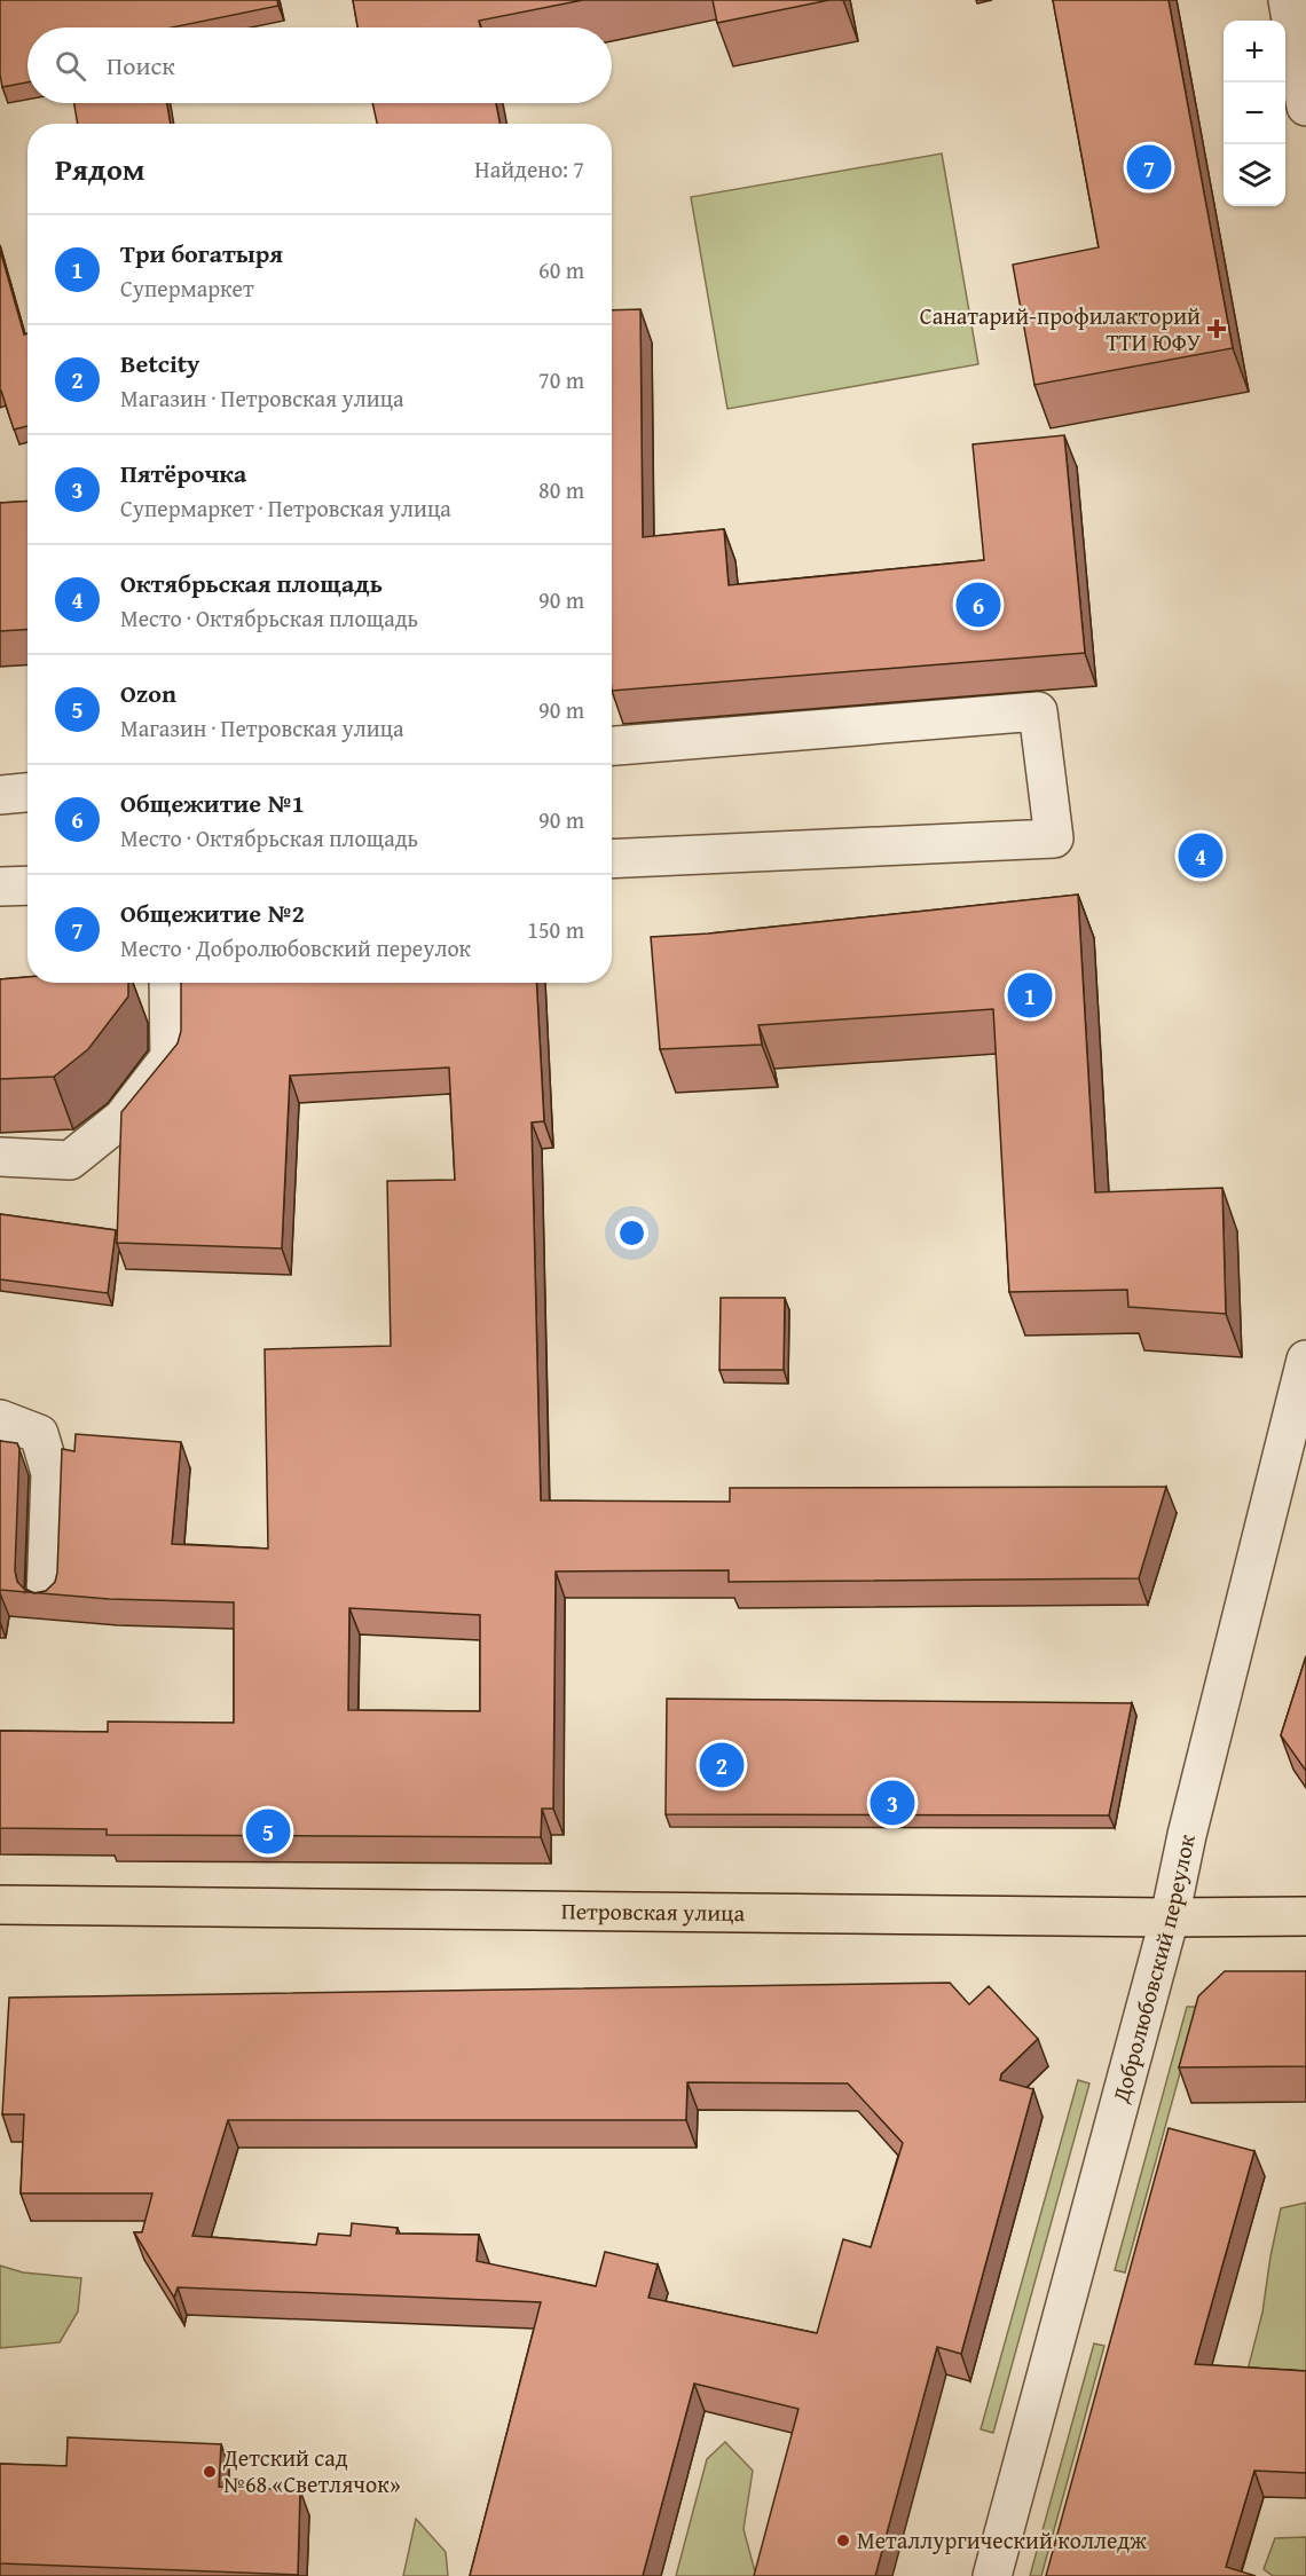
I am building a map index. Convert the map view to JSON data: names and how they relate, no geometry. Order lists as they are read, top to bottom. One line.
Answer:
{"streets":{"main road":["Петровская улица"],"street":["Добролюбовский переулок"]},"crossings":[["Петровская улица","Добролюбовский переулок"]],"places":{"health":["Санатарий-профилакторий ТТИ ЮФУ"],"other":["Детский сад №68 «Светлячок»","Металлургический колледж"]},"page":{"map_buttons":["+","−"],"search":"Поиск","heading":["Рядом","Найдено: 7"],"pins":["7","6","4","1","2","3","5"],"list":[{"mark":"1","name":"Три богатыря","note":"Супермаркет","value":"60 m"},{"mark":"2","name":"Betcity","note":"Магазин · Петровская улица","value":"70 m"},{"mark":"3","name":"Пятёрочка","note":"Супермаркет · Петровская улица","value":"80 m"},{"mark":"4","name":"Октябрьская площадь","note":"Место · Октябрьская площадь","value":"90 m"},{"mark":"5","name":"Ozon","note":"Магазин · Петровская улица","value":"90 m"},{"mark":"6","name":"Общежитие №1","note":"Место · Октябрьская площадь","value":"90 m"},{"mark":"7","name":"Общежитие №2","note":"Место · Добролюбовский переулок","value":"150 m"}]}}
